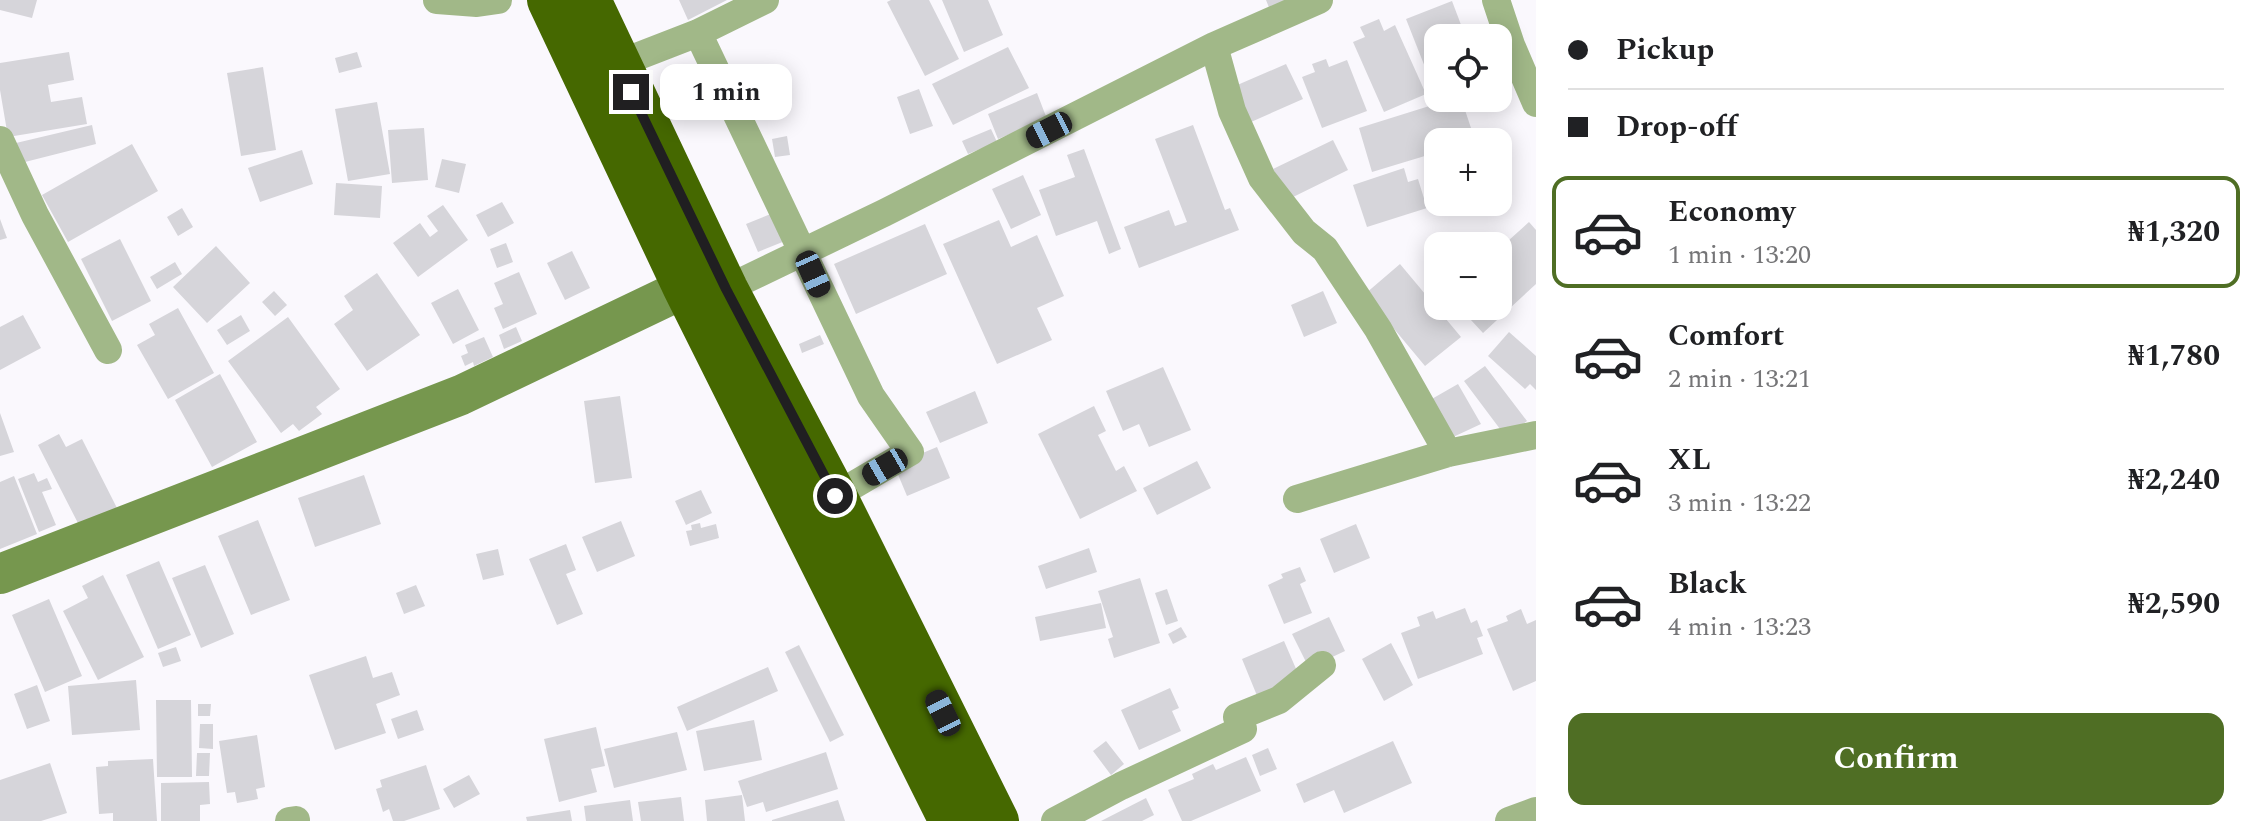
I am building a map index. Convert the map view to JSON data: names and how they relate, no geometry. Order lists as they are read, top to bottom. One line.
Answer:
{"page":{"banner":["Pickup","Drop-off"],"map_buttons":["+","−"],"bubble":"1 min","list":[{"name":"Economy","note":"1 min · 13:20","value":"₦1,320"},{"name":"Comfort","note":"2 min · 13:21","value":"₦1,780"},{"name":"XL","note":"3 min · 13:22","value":"₦2,240"},{"name":"Black","note":"4 min · 13:23","value":"₦2,590"}],"buttons":"Confirm"}}
